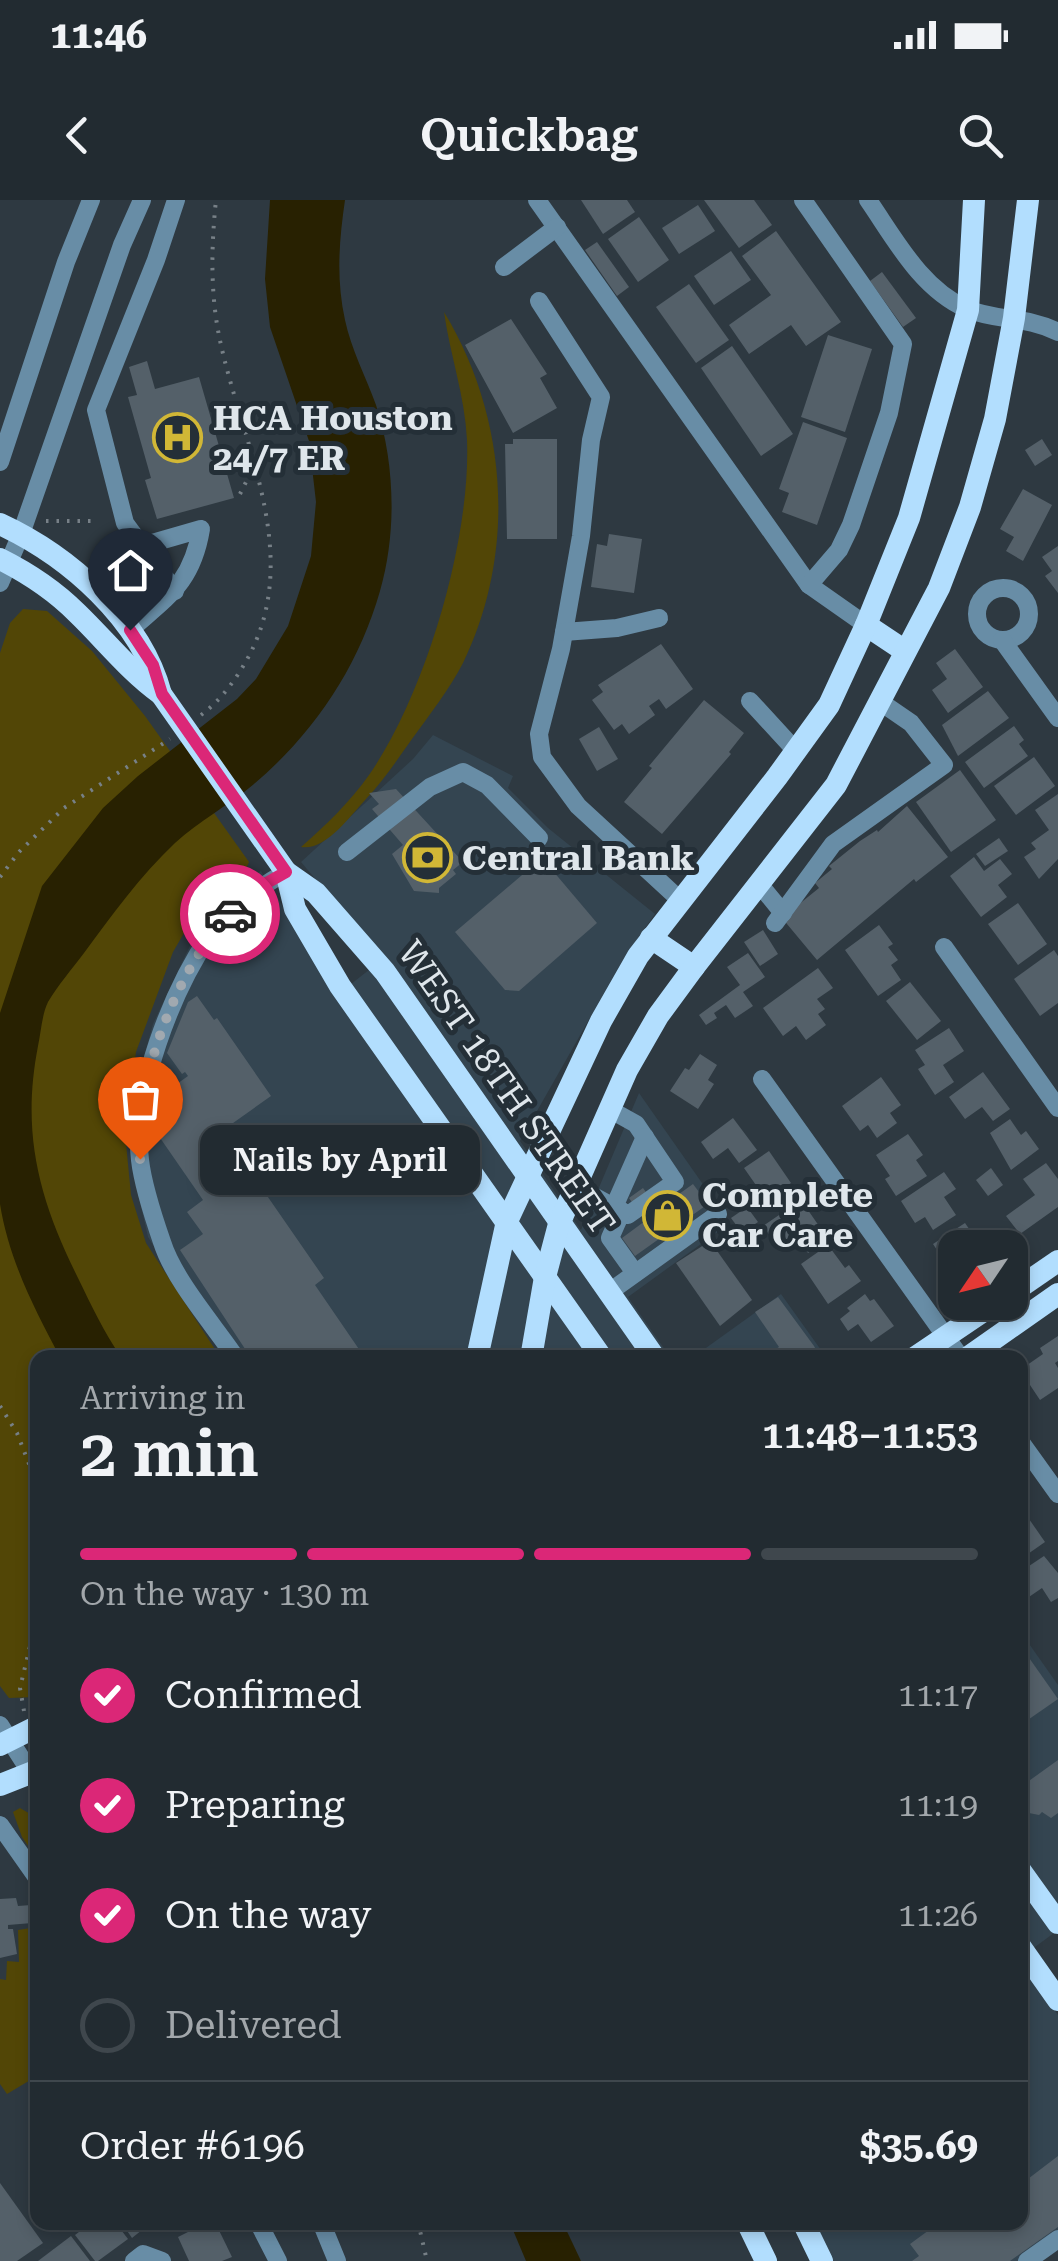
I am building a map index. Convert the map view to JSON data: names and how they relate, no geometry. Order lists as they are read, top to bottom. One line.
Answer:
{"streets":{"main road":["WEST 18TH STREET"]},"places":{"hospital":["HCA Houston 24/7 ER"],"bank":["Central Bank"],"other":["Nails by April"],"shop":["Complete Car Care"]},"north":"bottom left","page":{"status":"11:46","header":"Quickbag","bubble":"Nails by April","heading":["2 min","Arriving in","11:48–11:53"],"panel":["Order #6196","$35.69"],"bar":"On the way · 130 m","list":[["Confirmed","11:17"],["Preparing","11:19"],["On the way","11:26"],"Delivered"]}}
